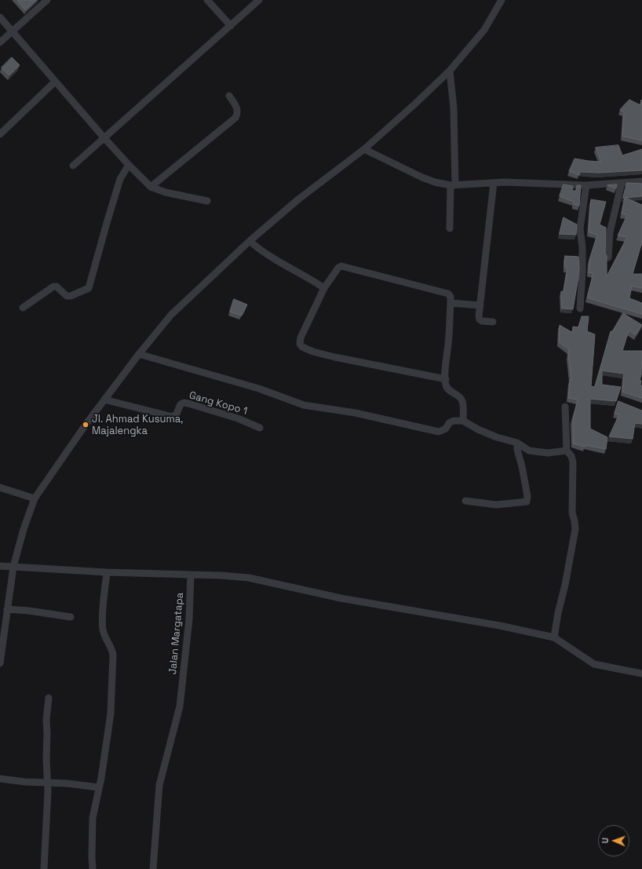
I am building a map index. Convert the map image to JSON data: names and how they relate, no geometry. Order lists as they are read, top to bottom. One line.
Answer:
{"streets":{"street":["Gang Kopo 1","Jalan Margatapa"]},"places":["Jl. Ahmad Kusuma, Majalengka"],"north":"left"}
